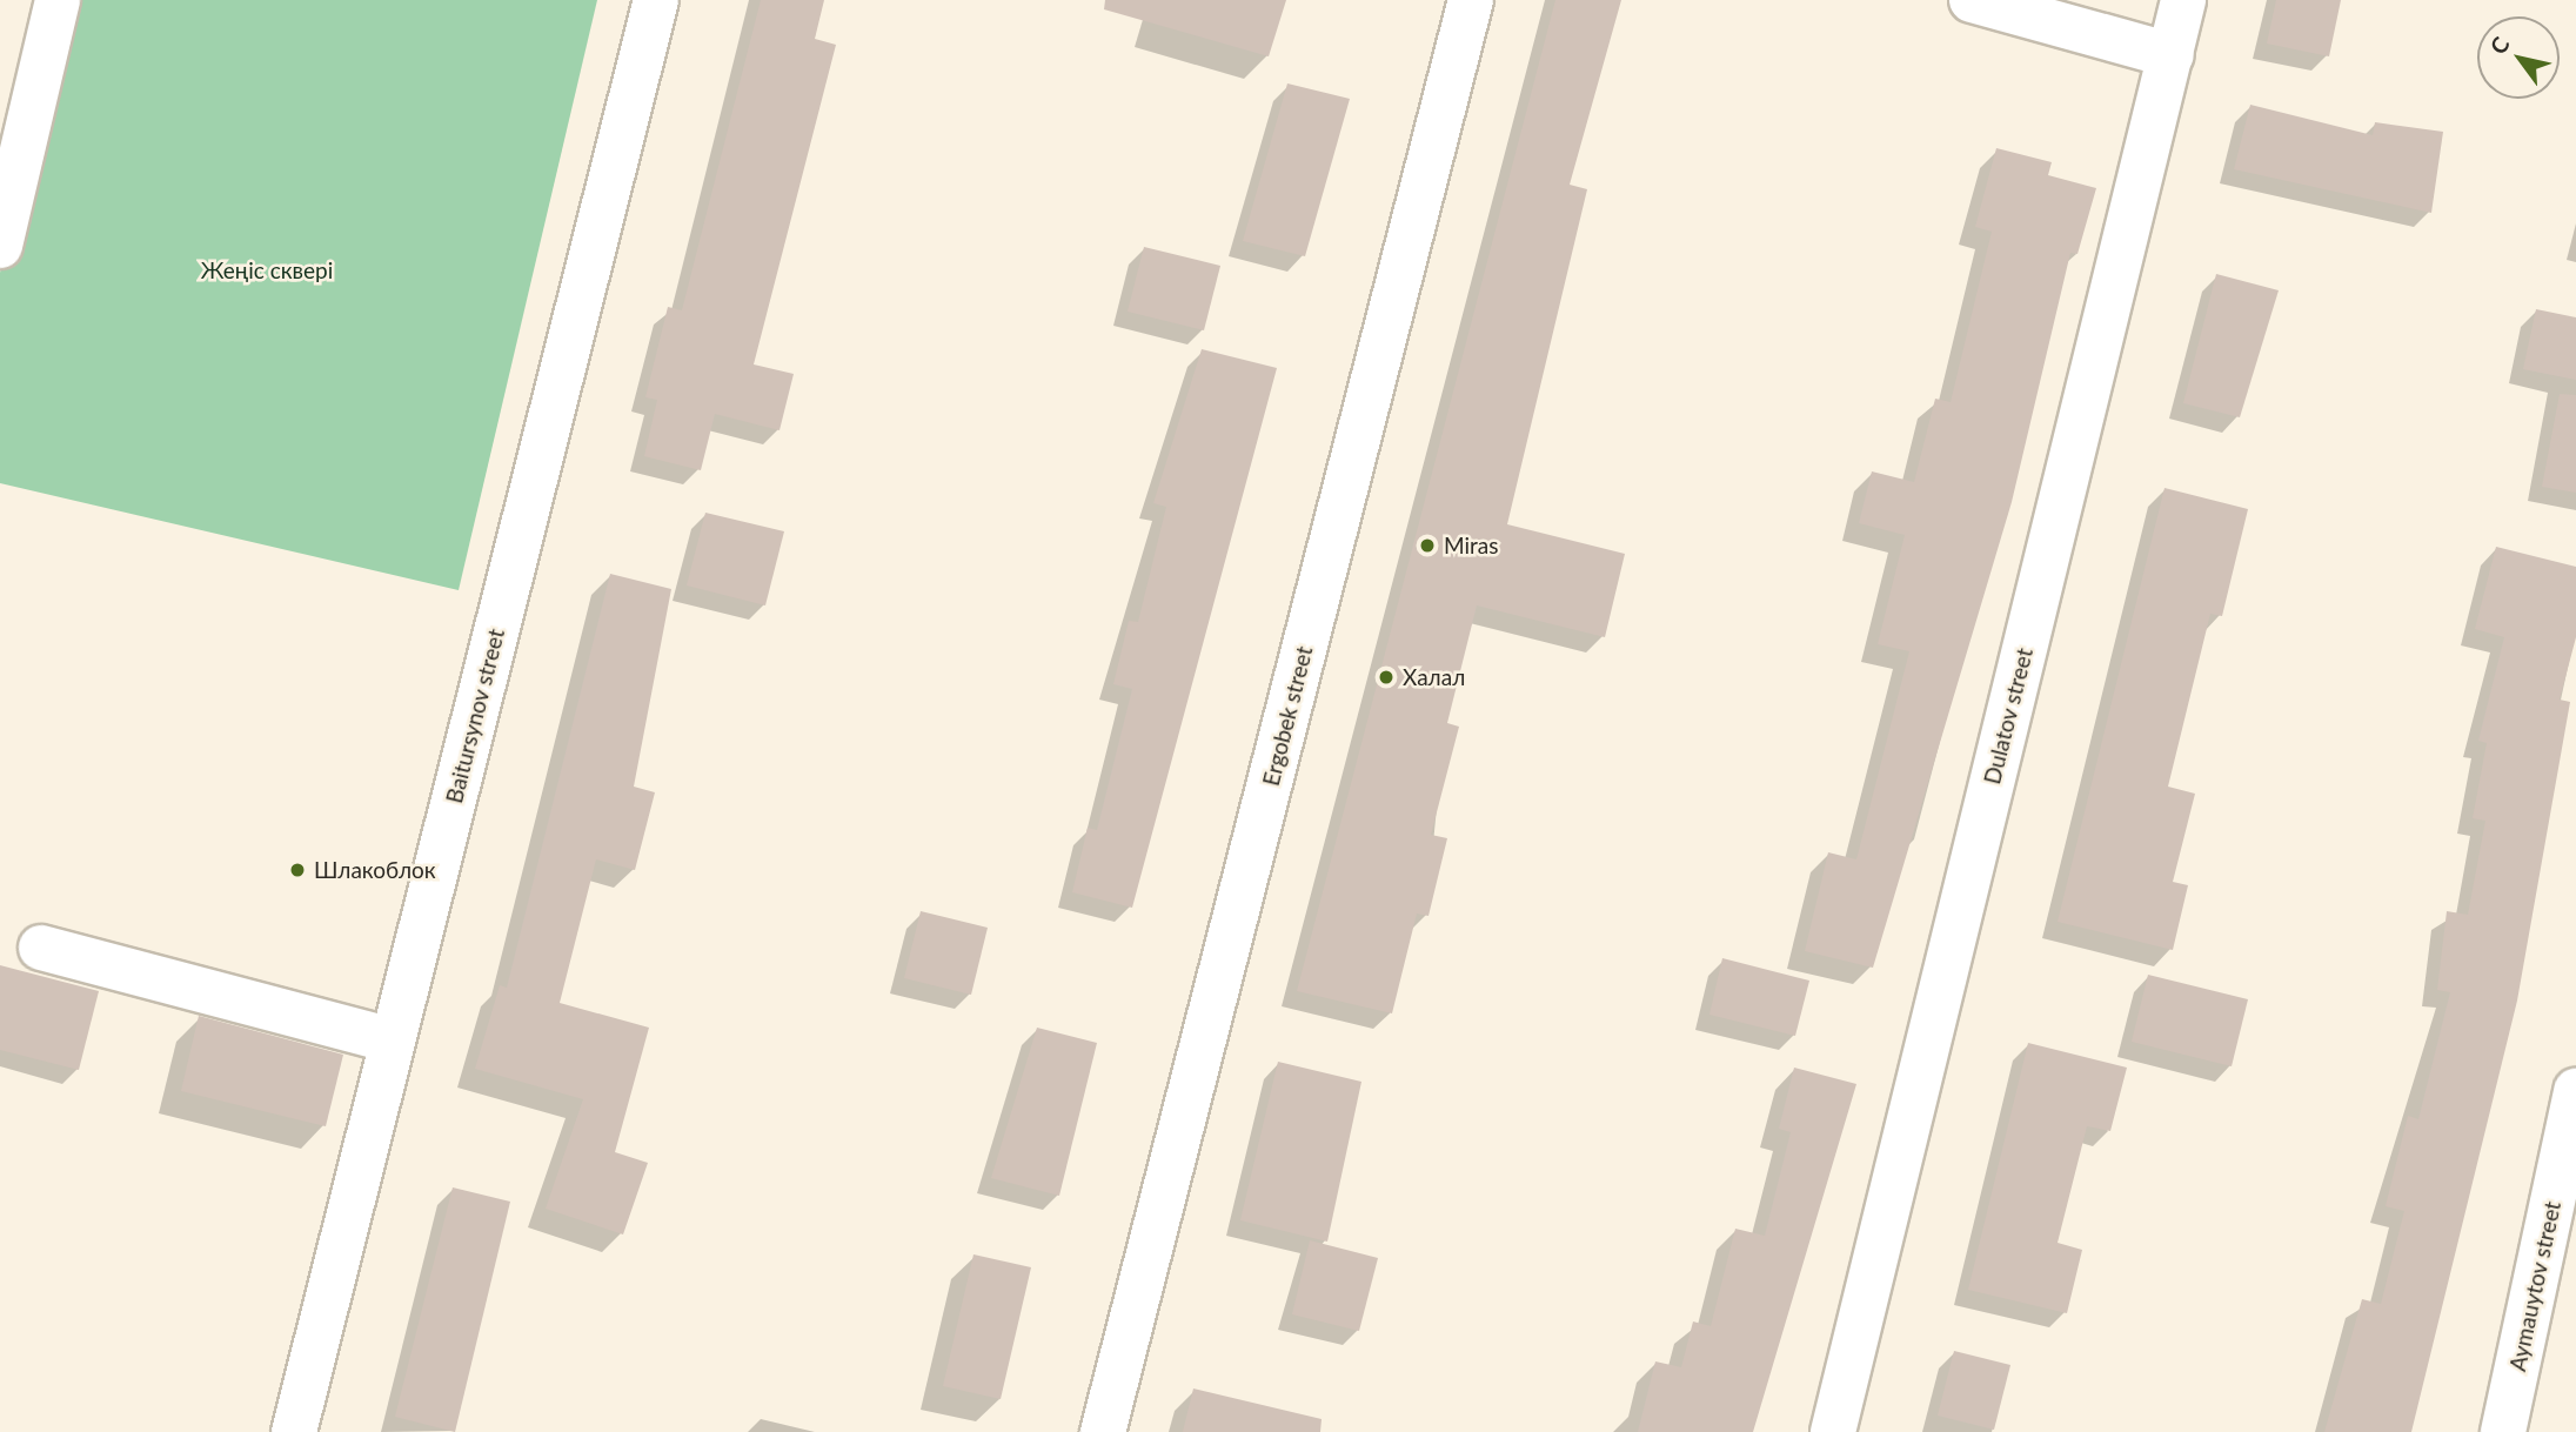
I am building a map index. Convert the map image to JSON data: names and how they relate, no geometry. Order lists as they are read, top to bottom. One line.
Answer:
{"streets":{"street":["Baitursynov street","Ergobek street","Dulatov street","Aymauytov street"]},"parks":["Жеңіс сквері"],"places":["Miras","Халал","Шлакоблок"],"north":"top left"}
